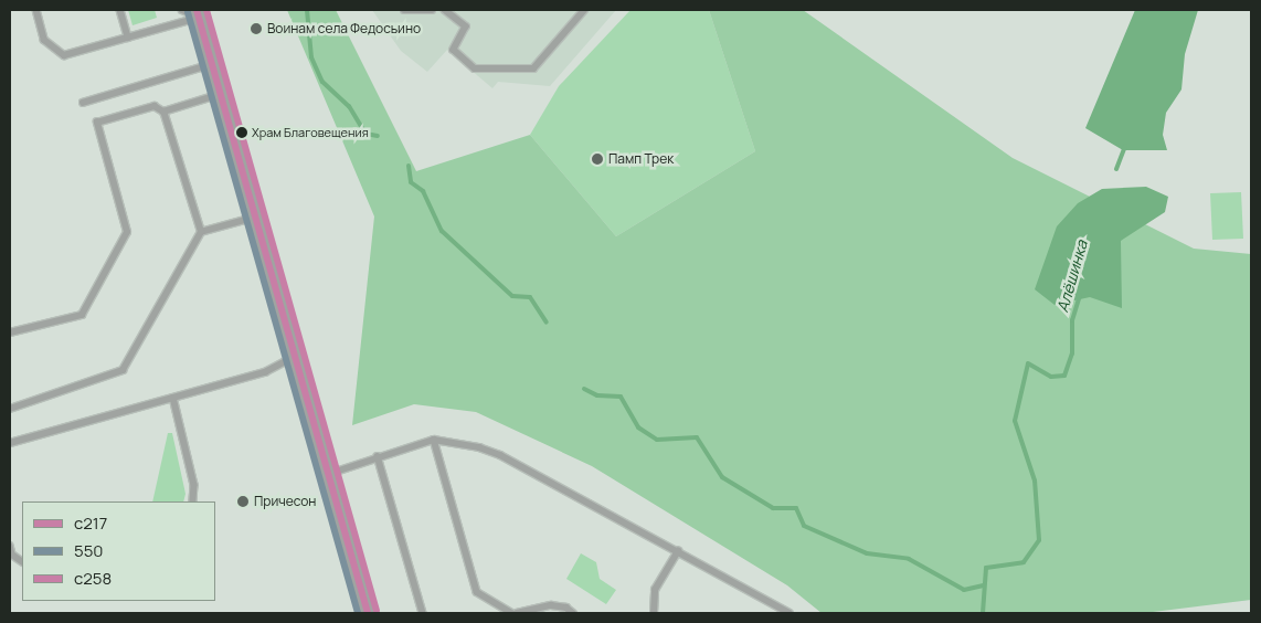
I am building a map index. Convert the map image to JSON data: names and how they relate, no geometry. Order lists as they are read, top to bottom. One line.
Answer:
{"water":["Алёшинка"],"places":["Воинам села Федосьино","Храм Благовещения","Памп Трек","Причесон"],"lines":["transit line с217","transit line с258","transit line 550"],"legend":["с217","550","с258"]}
